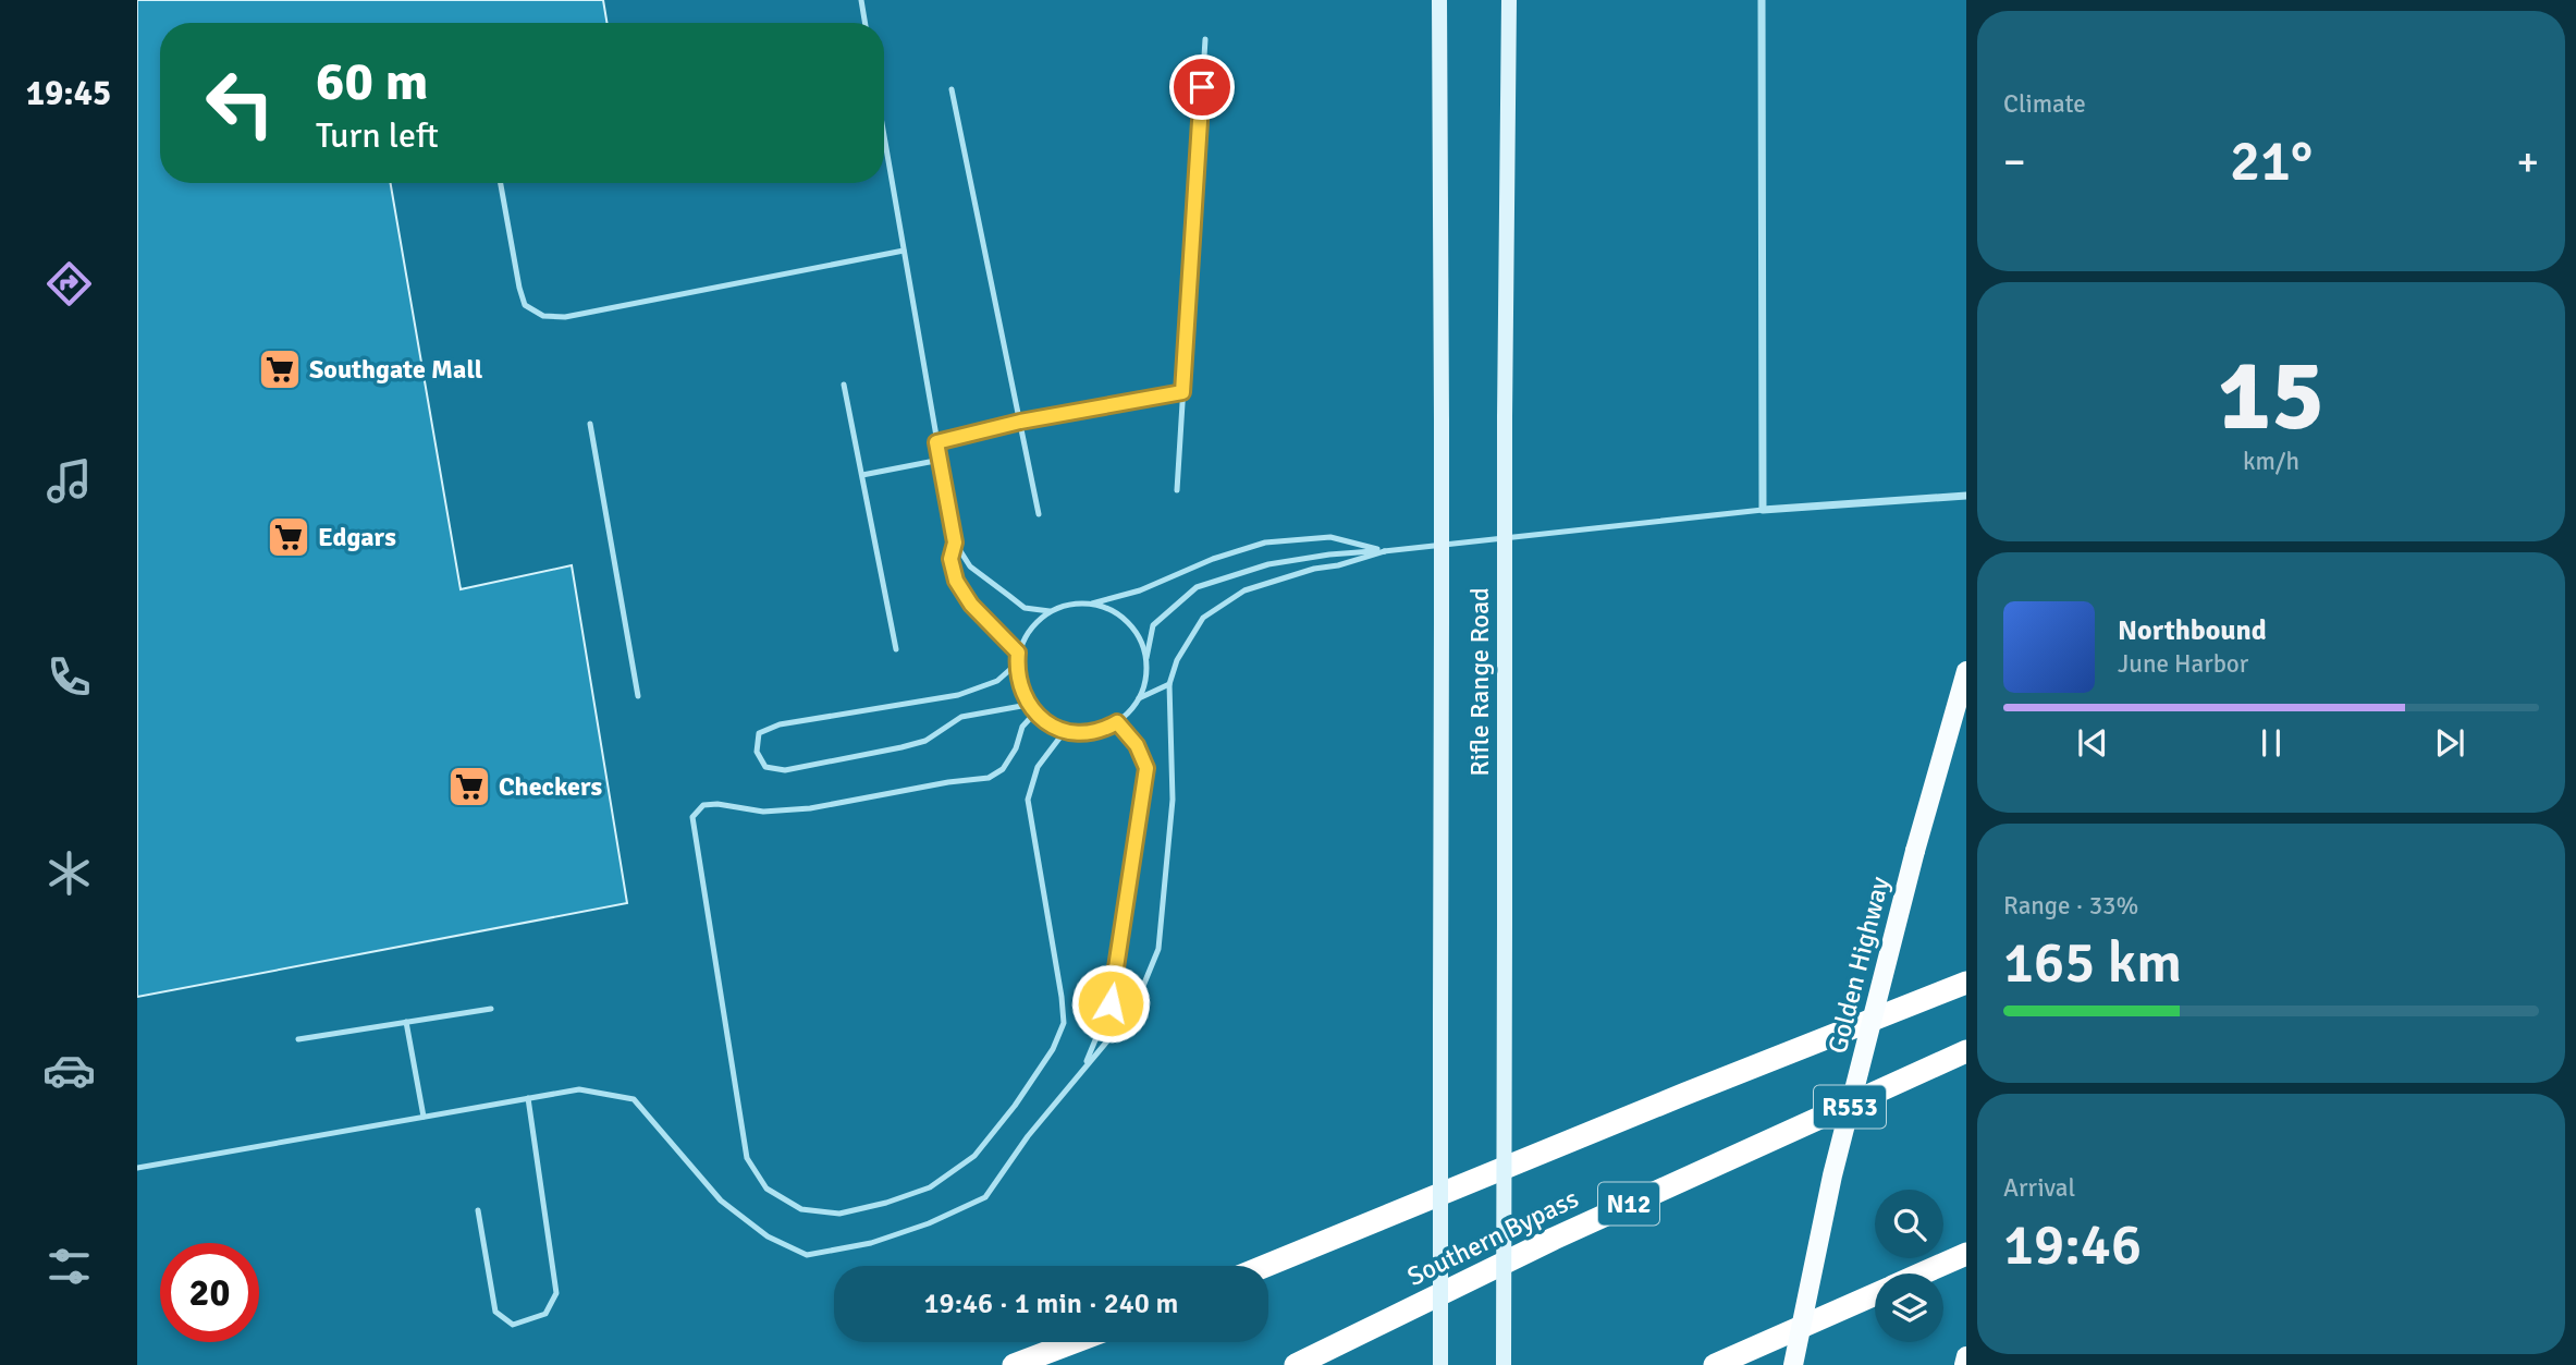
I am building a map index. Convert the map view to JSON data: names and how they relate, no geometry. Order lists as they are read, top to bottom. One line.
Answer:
{"streets":{"highway":["N12","Southern Bypass"],"main road":["Rifle Range Road","Golden Highway","R553"]},"places":{"supermarket":["Southgate Mall","Edgars","Checkers"]},"page":{"tabs":"19:45","tile":["Climate",["15","km/h"],["Range · 33%","165 km"],["Arrival","19:46"]],"turn":["60 m","Turn left"],"heat":["−","21°","+"],"song":["Northbound","June Harbor"],"limit":"20","trip":"19:46 · 1 min · 240 m"}}
